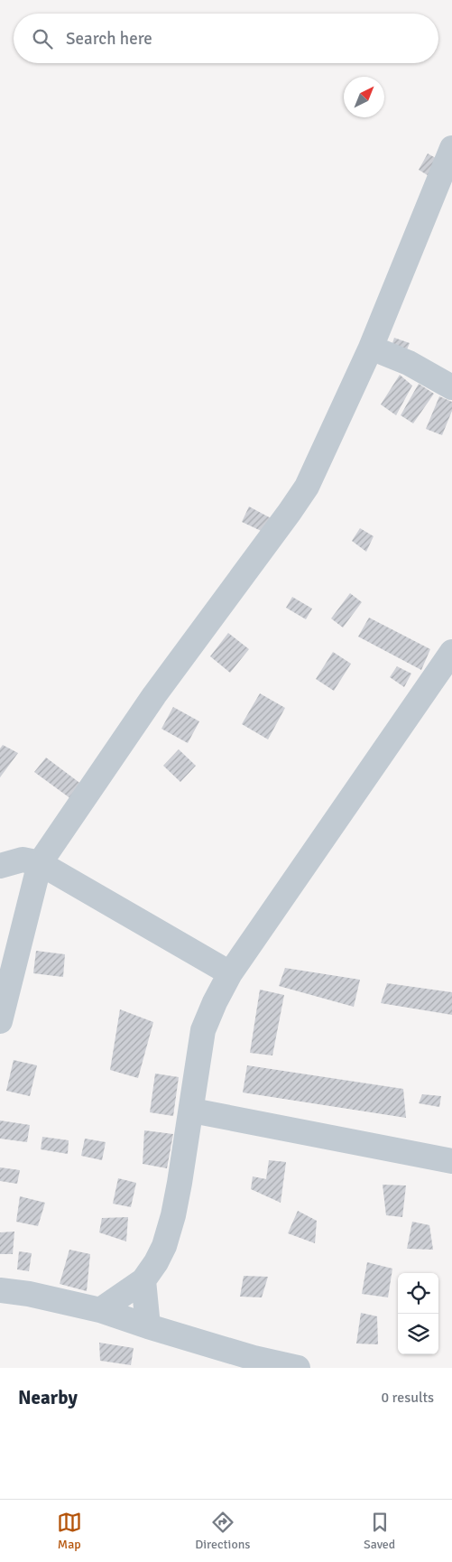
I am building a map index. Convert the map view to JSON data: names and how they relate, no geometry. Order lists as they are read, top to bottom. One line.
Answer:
{"north":"top right","page":{"search":"Search here","heading":["Nearby","0 results"],"nav":["Map","Directions","Saved"]}}
